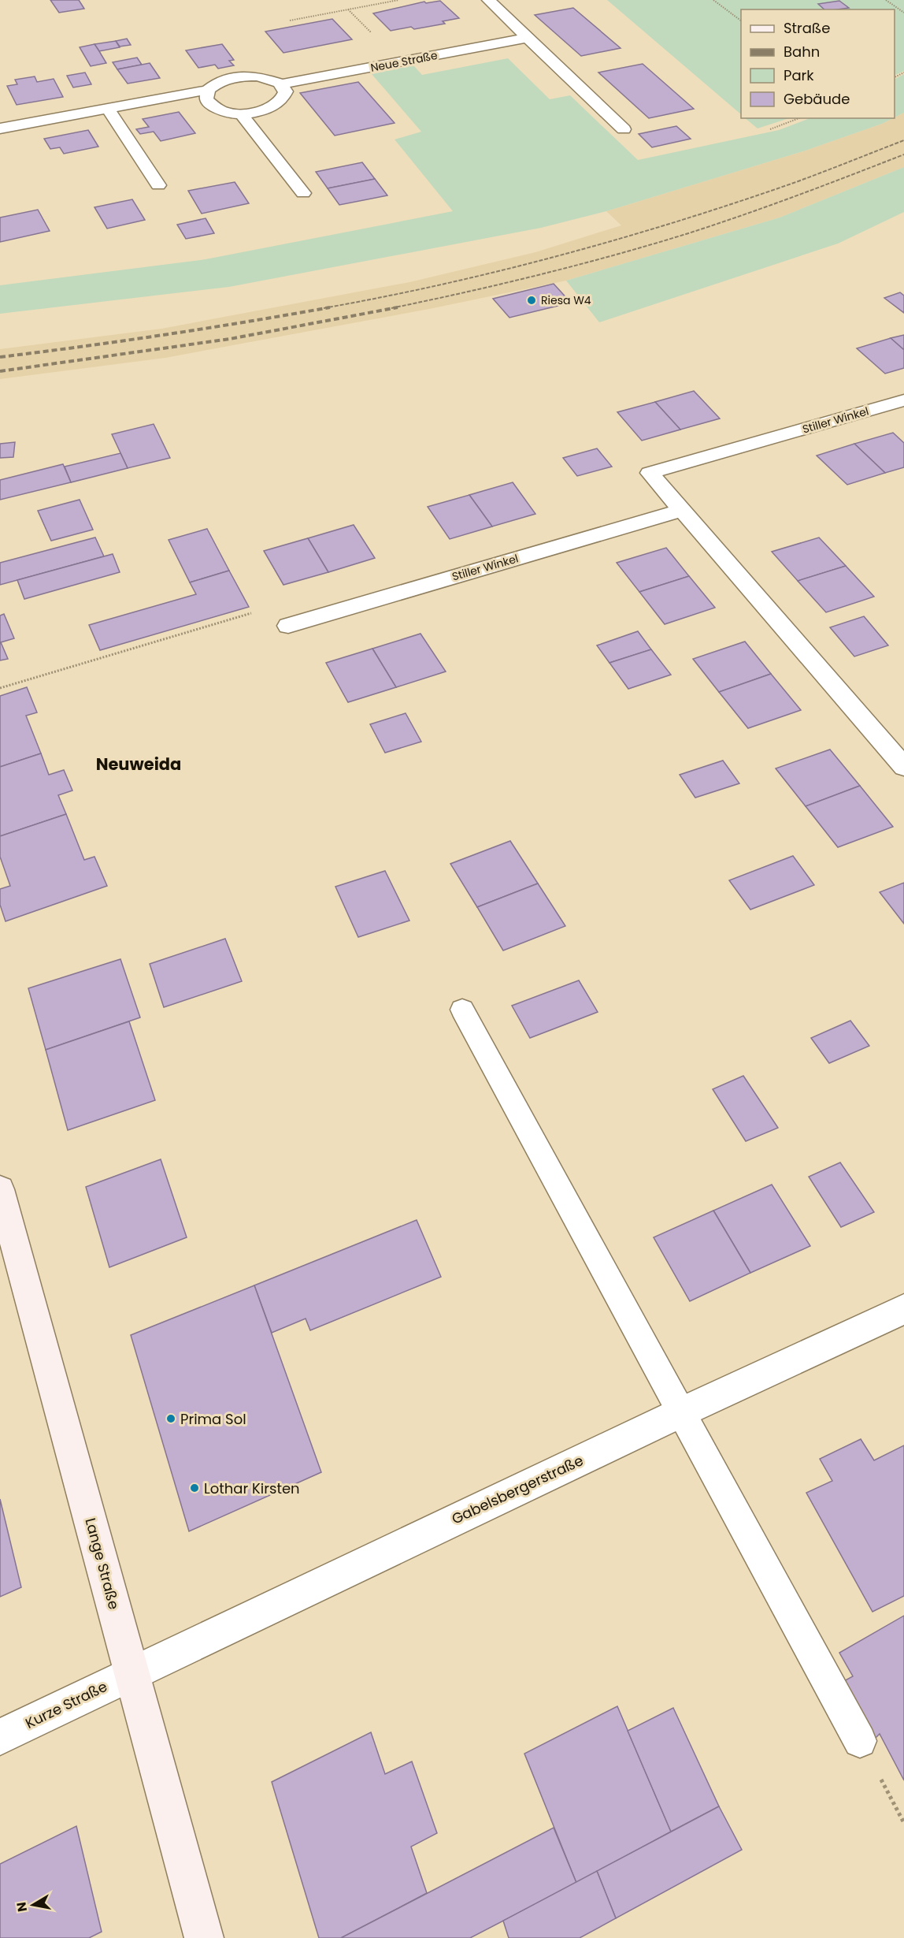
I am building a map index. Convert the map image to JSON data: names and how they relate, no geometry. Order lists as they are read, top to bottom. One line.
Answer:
{"streets":{"street":["Neue Straße","Stiller Winkel","Gabelsbergerstraße","Lange Straße","Kurze Straße"]},"crossings":[["Gabelsbergerstraße","Lange Straße"],["Gabelsbergerstraße","Kurze Straße"],["Lange Straße","Kurze Straße"]],"districts":["Neuweida"],"places":["Riesa W4","Prima Sol","Lothar Kirsten"],"legend":["Straße","Bahn","Park","Gebäude"],"north":"left"}
